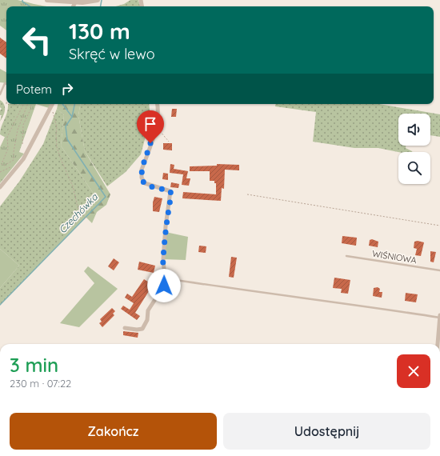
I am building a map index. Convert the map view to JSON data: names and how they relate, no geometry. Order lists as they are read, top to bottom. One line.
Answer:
{"streets":{"lane":["WIŚNIOWA"]},"water":["Czechówka"],"page":{"turn":["130 m","Skręć w lewo"],"then":"Potem","heading":["3 min","230 m · 07:22"],"buttons":["Zakończ","Udostępnij"]}}
